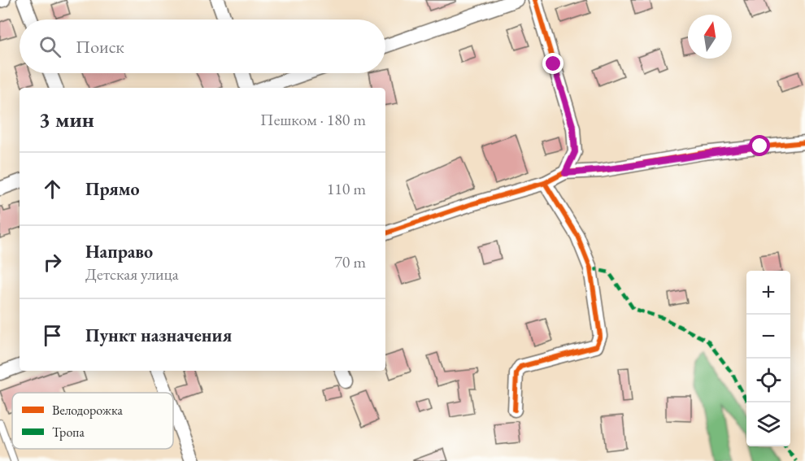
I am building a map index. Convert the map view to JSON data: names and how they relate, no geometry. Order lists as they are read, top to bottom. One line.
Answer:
{"legend":["Велодорожка","Тропа"],"north":"top","page":{"search":"Поиск","heading":["3 мин","Пешком · 180 m"],"list":[["Прямо","110 m"],["Направо","Детская улица","70 m"],"Пункт назначения"],"map_buttons":["+","−"]}}
